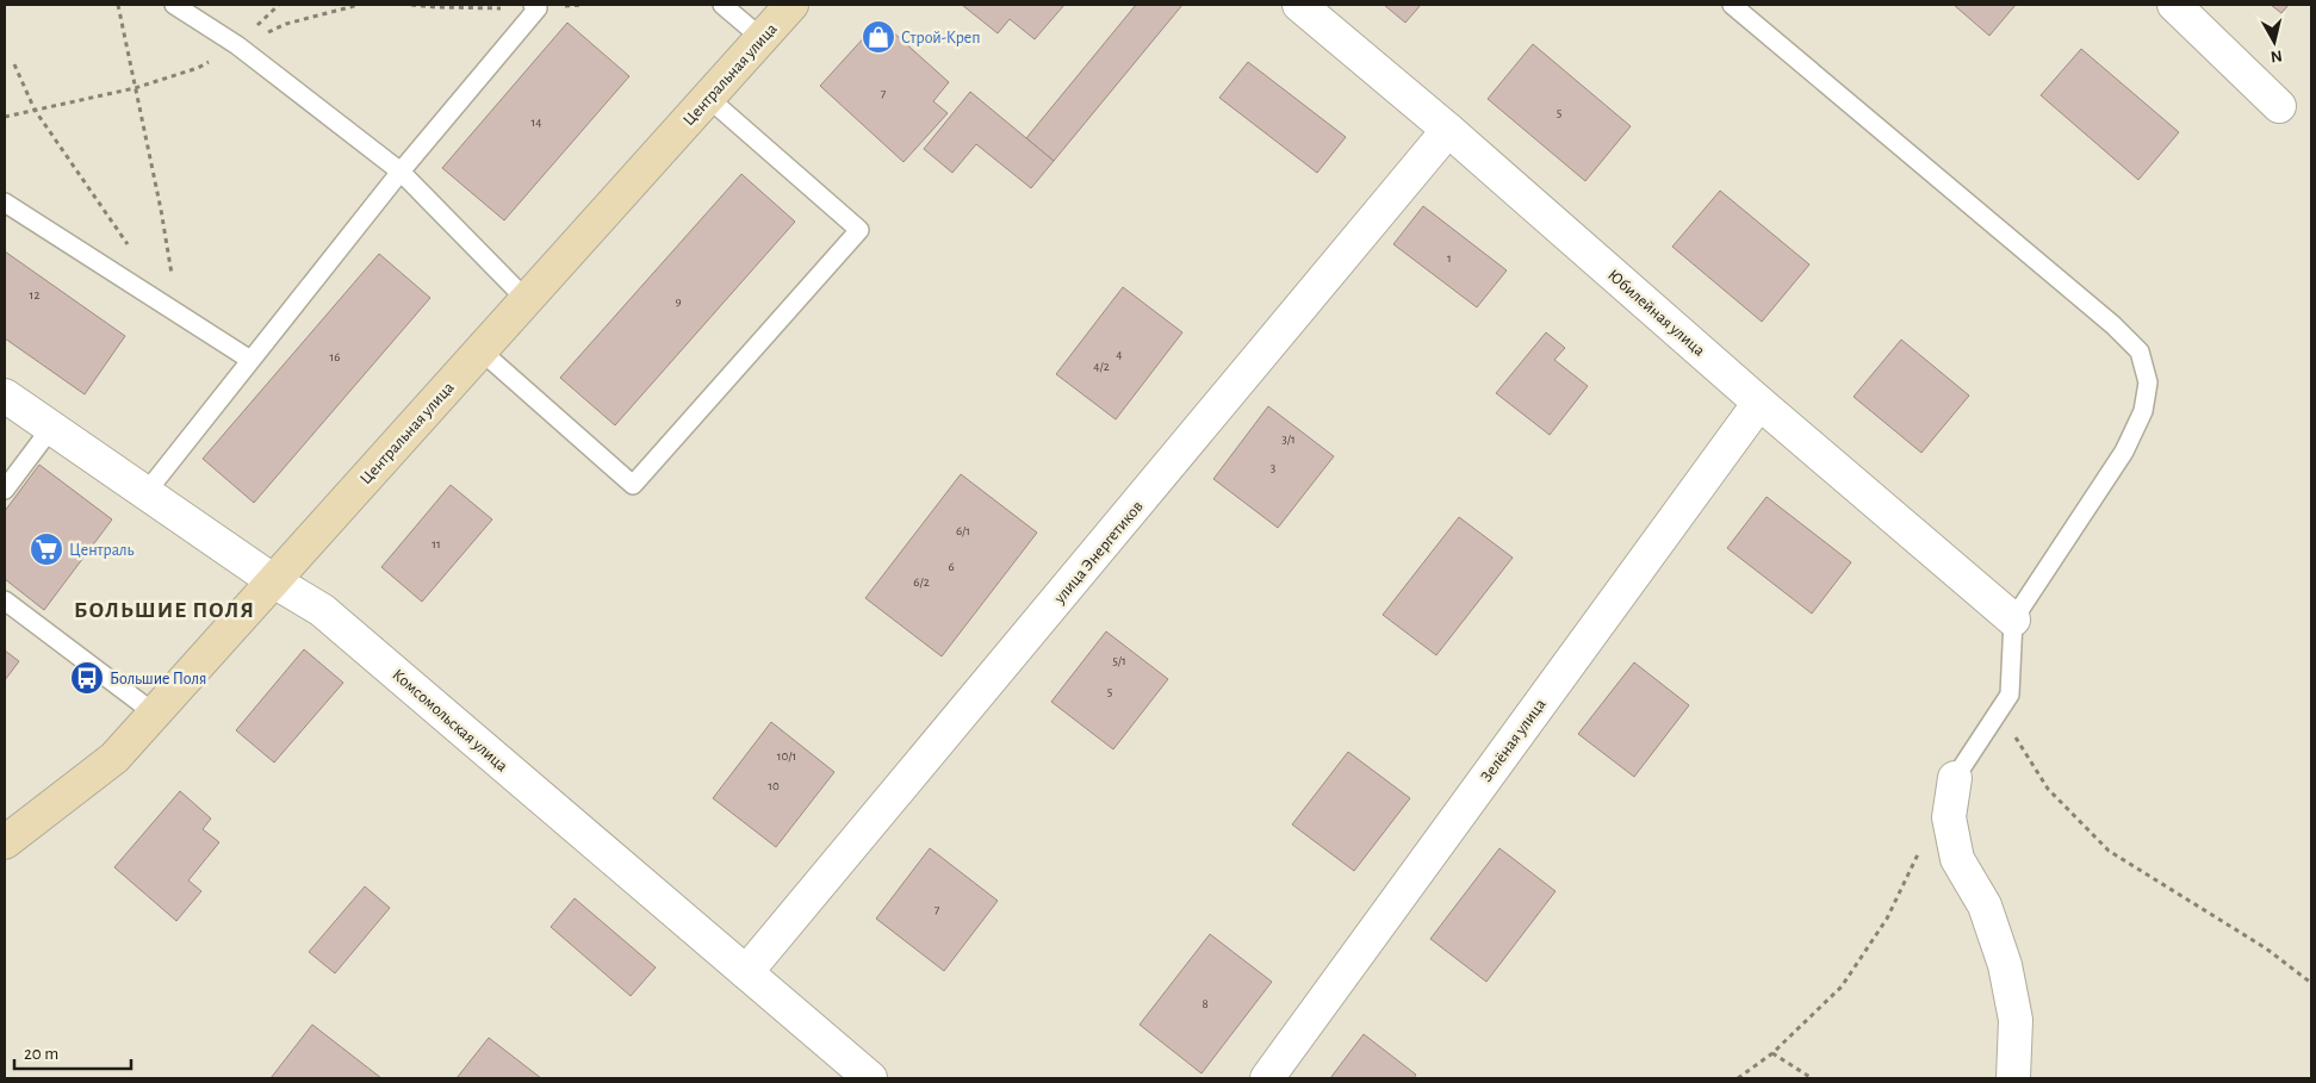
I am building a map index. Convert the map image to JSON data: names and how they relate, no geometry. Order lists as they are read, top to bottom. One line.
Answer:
{"streets":{"street":["Центральная улица","Юбилейная улица","улица Энергетиков","Комсомольская улица","Зелёная улица"]},"crossings":[["Центральная улица","Комсомольская улица"],["Юбилейная улица","улица Энергетиков"],["Юбилейная улица","Зелёная улица"],["улица Энергетиков","Комсомольская улица"]],"districts":["БОЛЬШИЕ ПОЛЯ"],"places":{"shop":["Строй-Креп"],"supermarket":["Централь"],"bus stop":["Большие Поля"]},"house_numbers":["7","5","14","1","12","9","4","16","4/2","3/1","3","6/1","11","6","6/2","5/1","5","10/1","10","7","8"],"scale_bar":"20 m","north":"bottom"}
